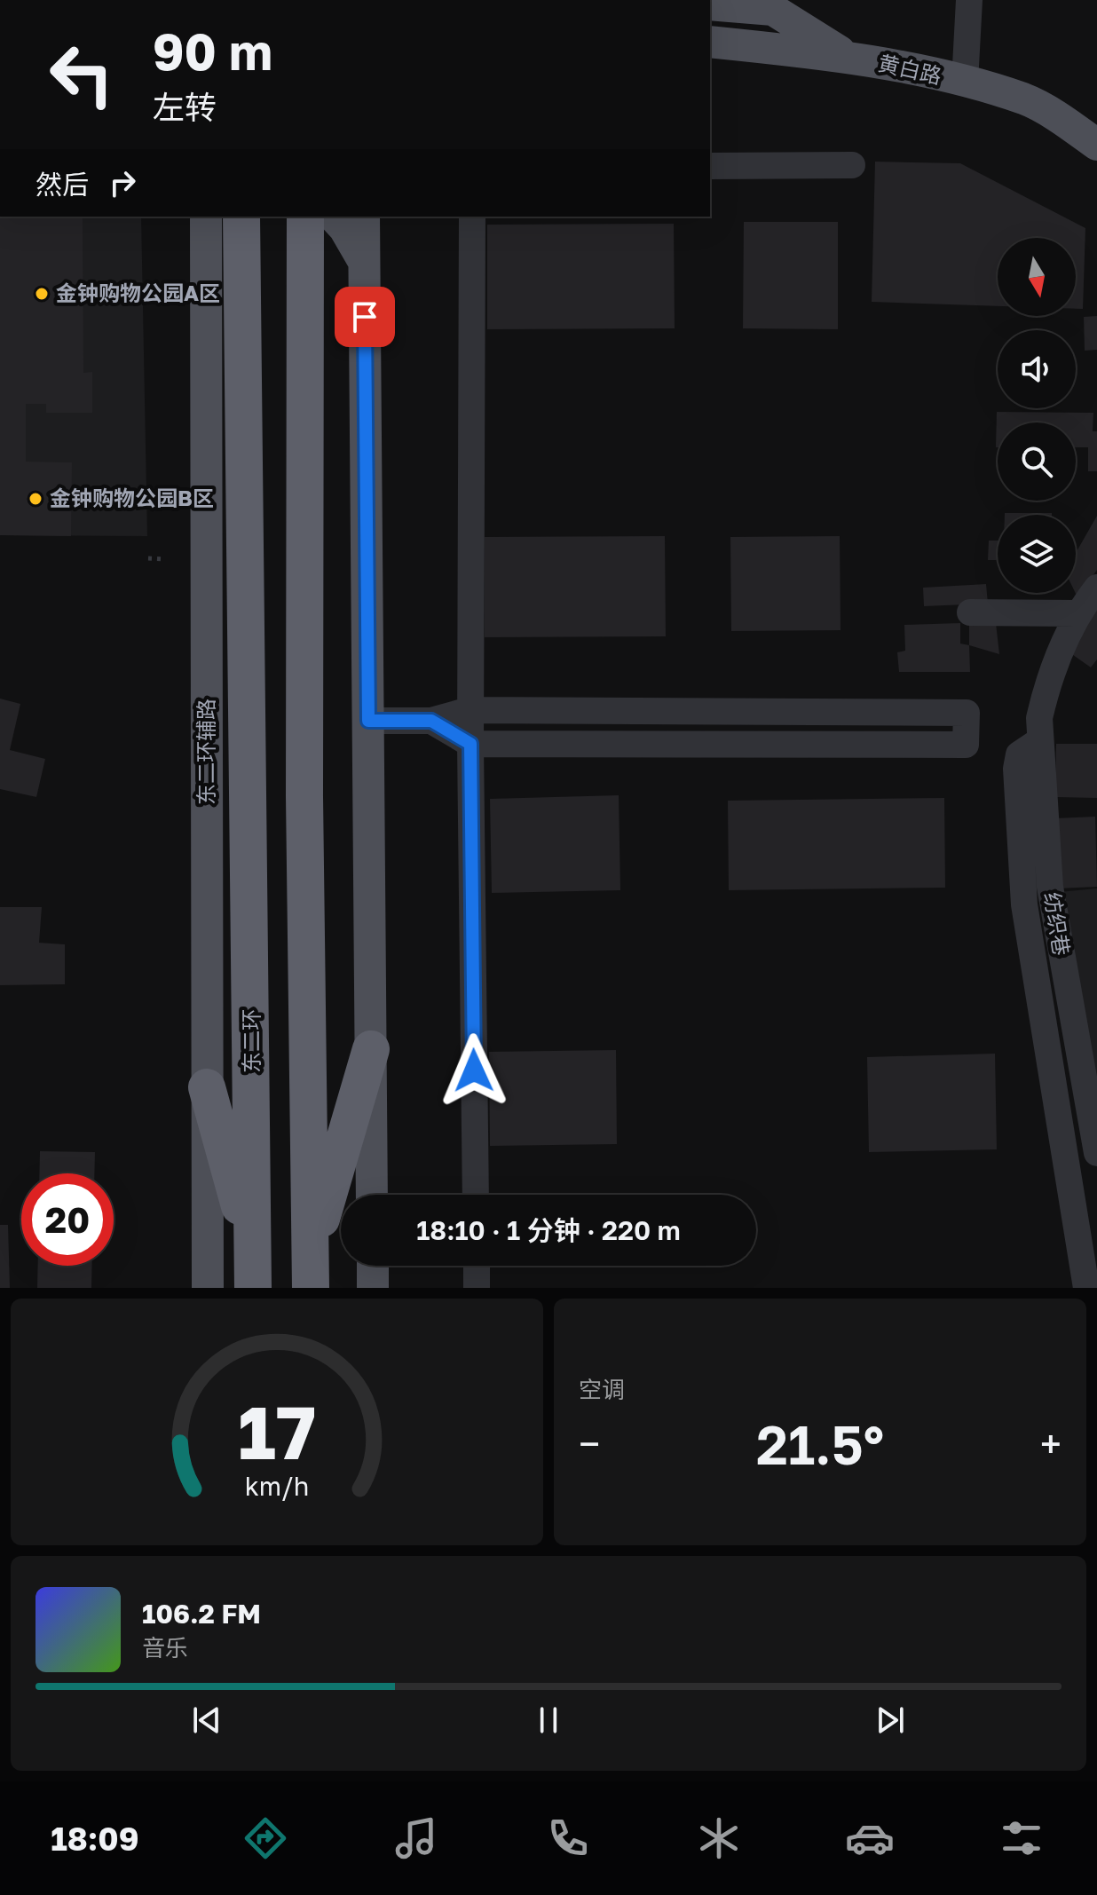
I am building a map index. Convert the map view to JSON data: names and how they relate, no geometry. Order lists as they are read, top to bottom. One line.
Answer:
{"streets":{"highway":["东二环"],"main road":["黄白路","东二环辅路"],"street":["纺织巷"]},"places":["金钟购物公园A区","金钟购物公园B区"],"north":"bottom","page":{"turn":["90 m","左转"],"then":"然后","limit":"20","trip":"18:10 · 1 分钟 · 220 m","tile":"空调","heat":["−","21.5°","+"],"song":["106.2 FM","音乐"],"tabs":"18:09","gauge":["17","km/h"]}}
